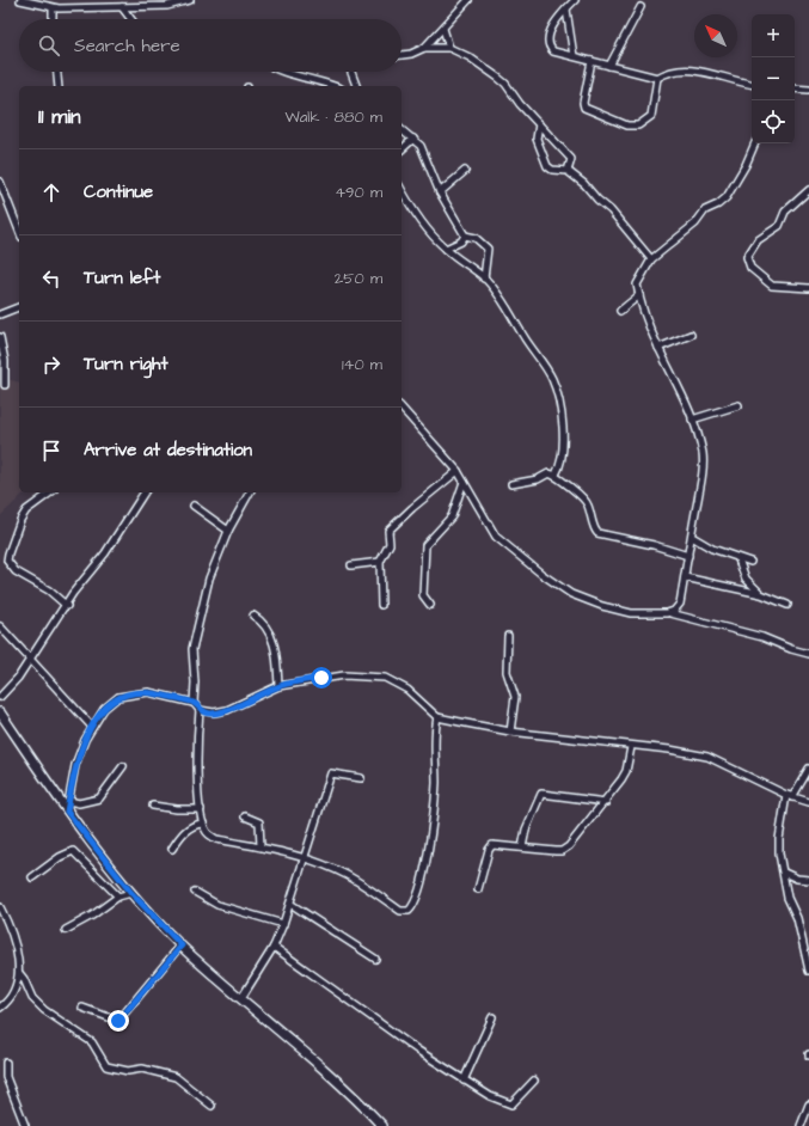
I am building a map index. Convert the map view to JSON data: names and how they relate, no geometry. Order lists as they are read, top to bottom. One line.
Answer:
{"north":"top left","page":{"map_buttons":["+","−"],"search":"Search here","heading":["11 min","Walk · 880 m"],"list":[["Continue","490 m"],["Turn left","250 m"],["Turn right","140 m"],"Arrive at destination"]}}
